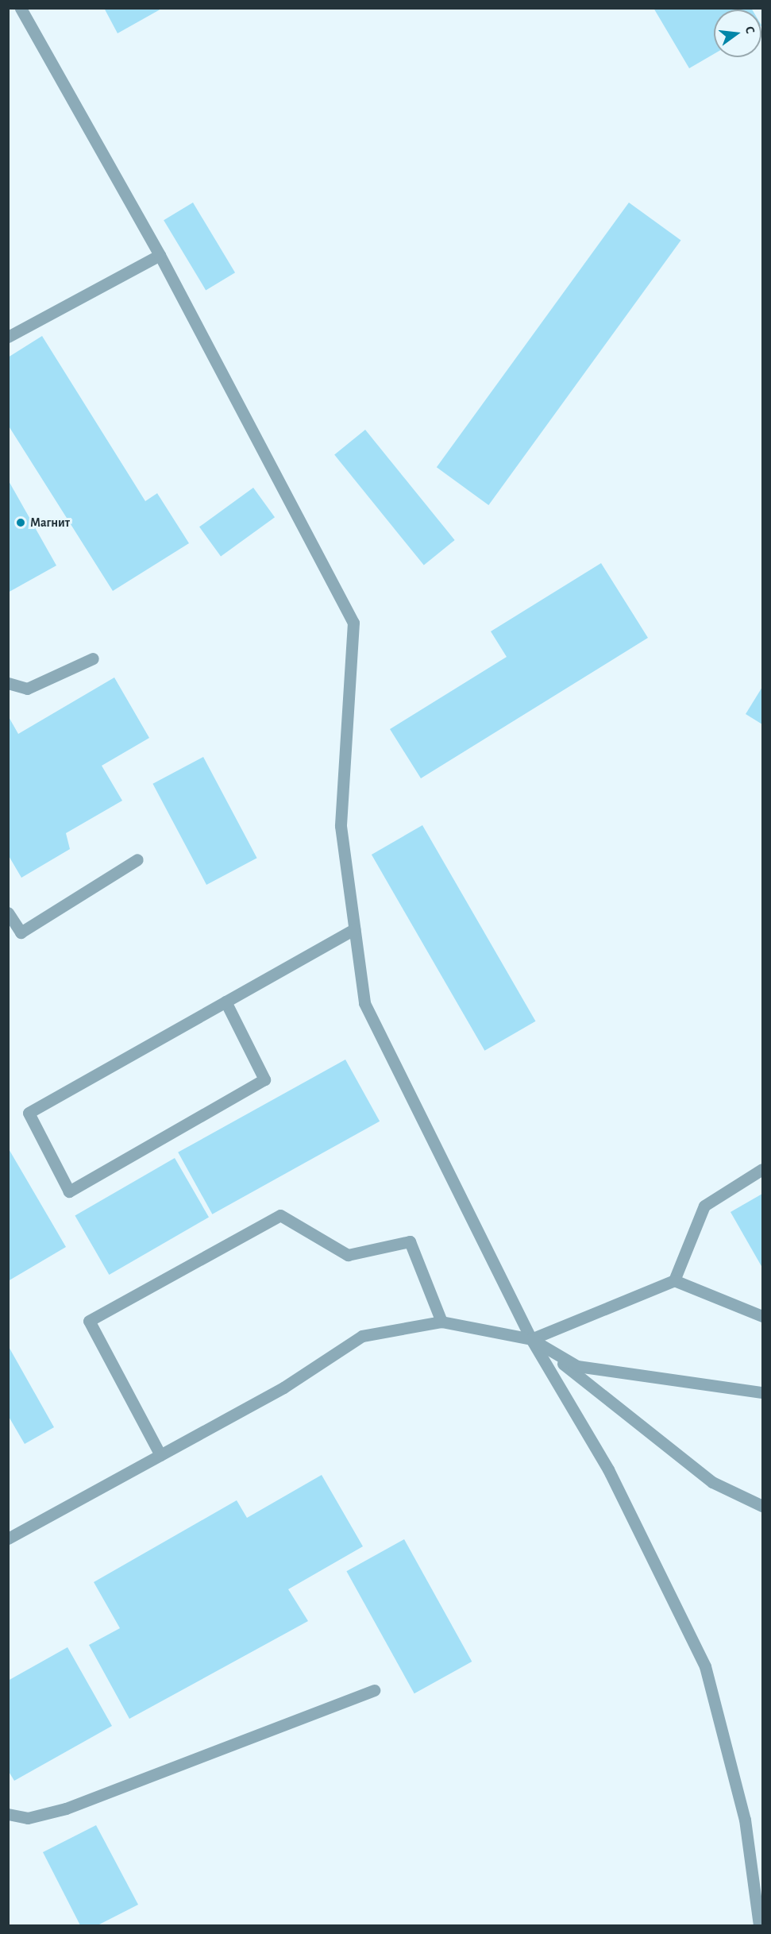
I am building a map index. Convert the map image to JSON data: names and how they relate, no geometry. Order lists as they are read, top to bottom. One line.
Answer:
{"places":["Магнит"],"north":"right"}
